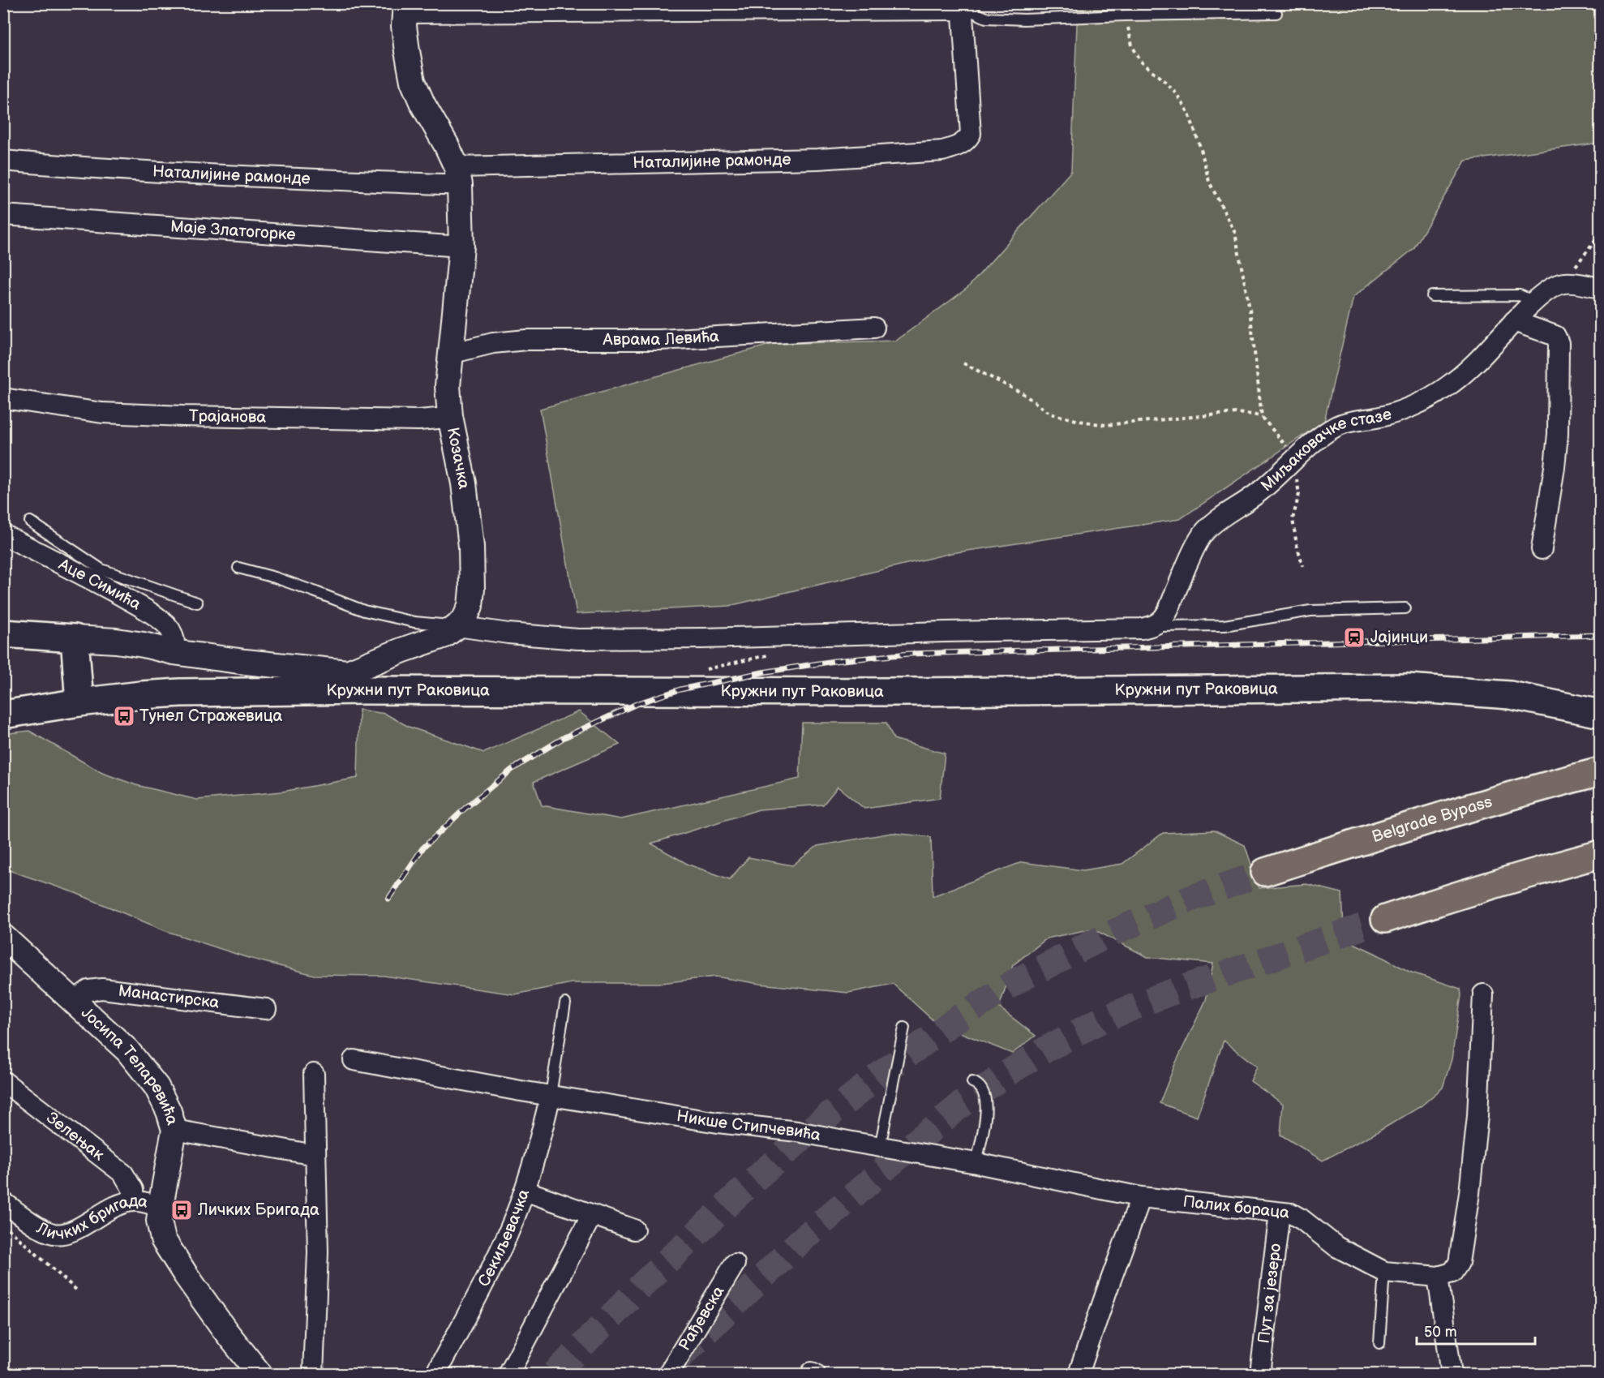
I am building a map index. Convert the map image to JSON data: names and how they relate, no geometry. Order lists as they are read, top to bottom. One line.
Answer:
{"streets":{"highway":["Belgrade Bypass"],"main road":["Кружни пут Раковица"],"street":["Наталијине рамонде","Маје Златогорке","Аврама Левића","Трајанова","Миљаковачке стазе","Козачка","Аце Симића","Манастирска","Јосипа Теларевића","Никше Стипчевића","Зелењак","Палих бораца","Личких бригада","Секиљевачка","Пут за језеро","Рађевска"]},"crossings":[["Наталијине рамонде","Козачка"],["Маје Златогорке","Козачка"],["Аврама Левића","Козачка"],["Трајанова","Козачка"],["Козачка","Аце Симића"],["Манастирска","Јосипа Теларевића"],["Јосипа Теларевића","Личких бригада"],["Никше Стипчевића","Палих бораца"],["Никше Стипчевића","Секиљевачка"],["Зелењак","Личких бригада"],["Палих бораца","Пут за језеро"]],"places":{"station":["Јајинци"],"bus stop":["Тунел Стражевица","Личких Бригада"]},"scale_bar":"50 m"}
